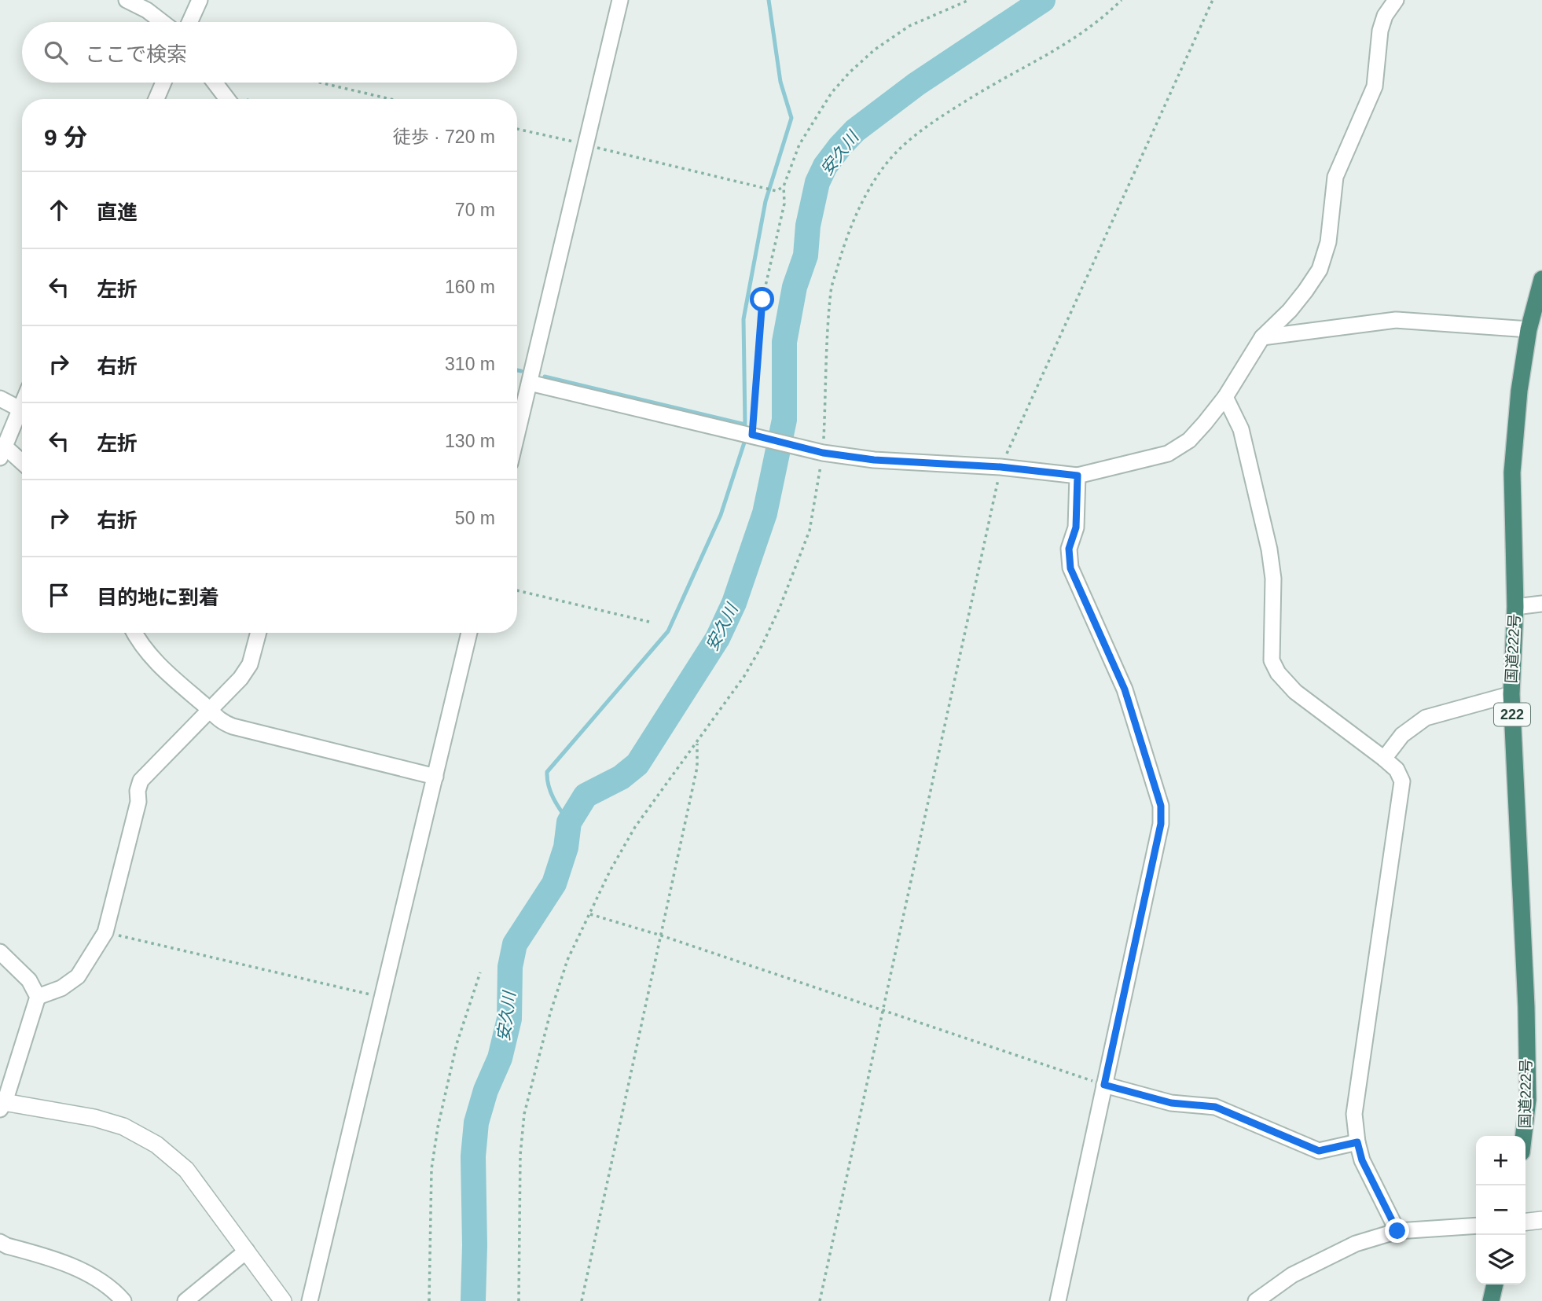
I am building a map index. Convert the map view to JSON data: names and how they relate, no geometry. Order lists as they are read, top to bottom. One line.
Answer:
{"streets":{"highway":["国道222号","222"]},"water":["安久川"],"page":{"search":"ここで検索","heading":["9 分","徒歩 · 720 m"],"list":[["直進","70 m"],["左折","160 m"],["右折","310 m"],["左折","130 m"],["右折","50 m"],"目的地に到着"],"map_buttons":["+","−"]}}
